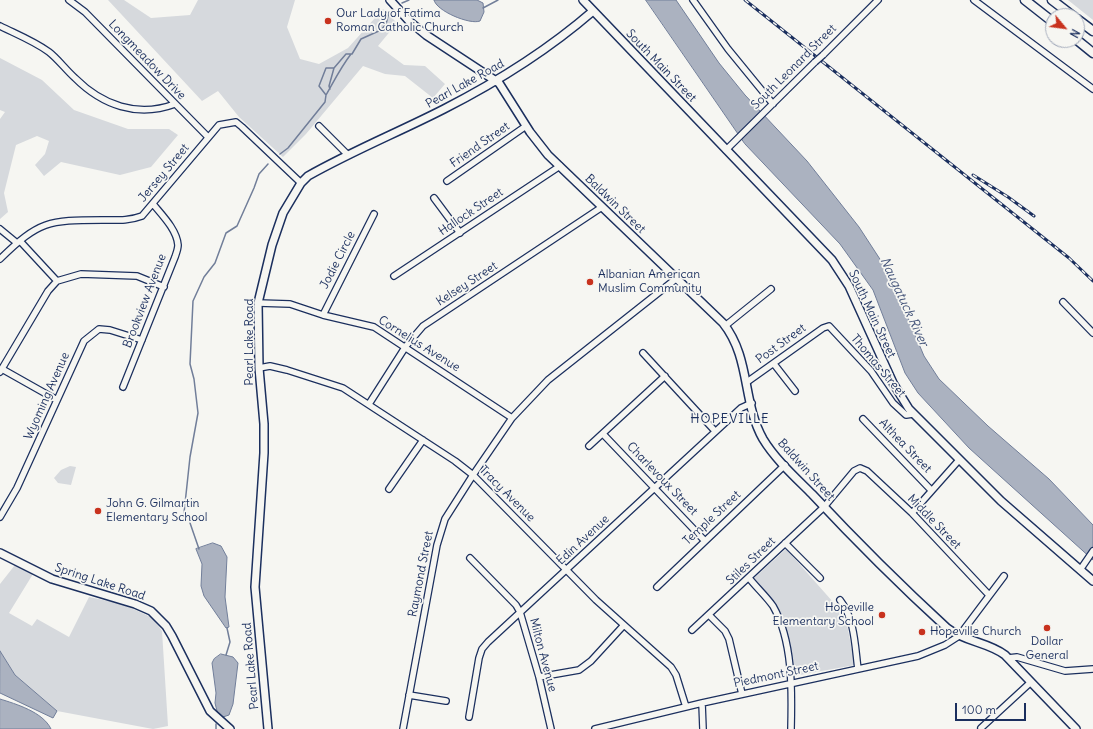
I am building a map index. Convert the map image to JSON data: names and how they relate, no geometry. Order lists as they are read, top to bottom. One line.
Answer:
{"streets":{"main road":["South Main Street","Pearl Lake Road","Baldwin Street","Spring Lake Road"],"street":["Longmeadow Drive","South Leonard Street","Friend Street","Jersey Street","Hallock Street","Jodie Circle","Kelsey Street","Brookview Avenue","Cornelius Avenue","Post Street","Thomas Street","Wyoming Avenue","Althea Street","Charlevoux Street","Tracy Avenue","Temple Street","Middle Street","Edin Avenue","Stiles Street","Raymond Street","Milton Avenue","Piedmont Street"]},"crossings":[["Longmeadow Drive","Jersey Street"],["South Main Street","South Leonard Street"],["South Main Street","Pearl Lake Road"],["South Main Street","Thomas Street"],["Pearl Lake Road","Jersey Street"],["Pearl Lake Road","Baldwin Street"],["Pearl Lake Road","Cornelius Avenue"],["Pearl Lake Road","Tracy Avenue"],["Friend Street","Baldwin Street"],["Jersey Street","Brookview Avenue"],["Baldwin Street","Hallock Street"],["Baldwin Street","Kelsey Street"],["Baldwin Street","Post Street"],["Baldwin Street","Temple Street"],["Baldwin Street","Edin Avenue"],["Baldwin Street","Stiles Street"],["Baldwin Street","Raymond Street"],["Baldwin Street","Piedmont Street"],["Jodie Circle","Cornelius Avenue"],["Kelsey Street","Cornelius Avenue"],["Kelsey Street","Tracy Avenue"],["Brookview Avenue","Wyoming Avenue"],["Cornelius Avenue","Raymond Street"],["Post Street","Thomas Street"],["Charlevoux Street","Temple Street"],["Charlevoux Street","Edin Avenue"],["Tracy Avenue","Edin Avenue"],["Tracy Avenue","Raymond Street"],["Tracy Avenue","Piedmont Street"],["Middle Street","Stiles Street"],["Edin Avenue","Milton Avenue"]],"districts":["HOPEVILLE"],"water":["Naugatuck River"],"places":["Our Lady of Fatima Roman Catholic Church","Albanian American Muslim Community","John G. Gilmartin Elementary School","Hopeville Elementary School","Dollar General","Hopeville Church"],"scale_bar":"100 m","north":"bottom right"}
